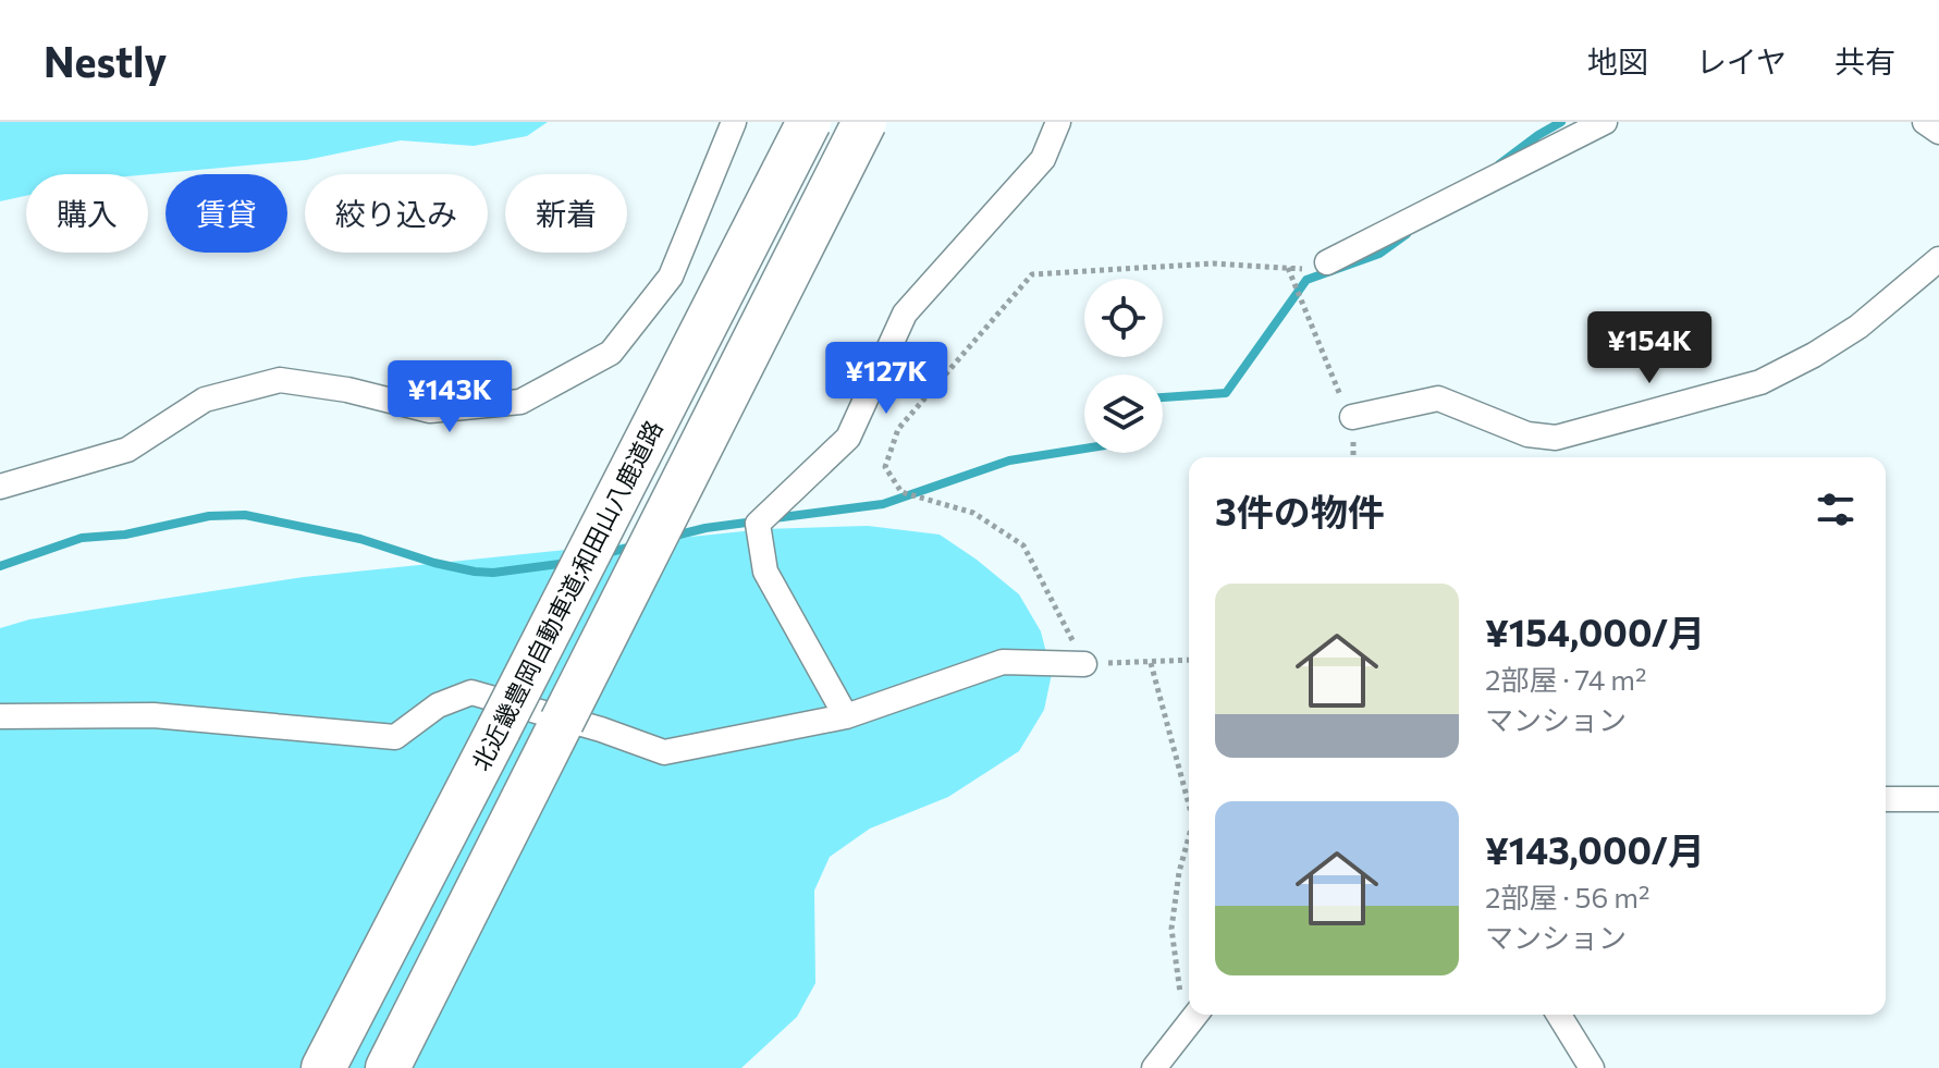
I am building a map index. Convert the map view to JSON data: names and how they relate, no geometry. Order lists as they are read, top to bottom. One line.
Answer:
{"streets":{"highway":["北近畿豊岡自動車道;和田山八鹿道路"]},"page":{"header":"Nestly","nav":["地図","レイヤ","共有"],"chip":["購入","賃貸","絞り込み","新着"],"price":["¥154K","¥127K","¥143K"],"heading":"3件の物件","list":[{"name":"¥154,000/月","note":"2部屋 · 74 m² · マンション"},{"name":"¥143,000/月","note":"2部屋 · 56 m² · マンション"}]}}
